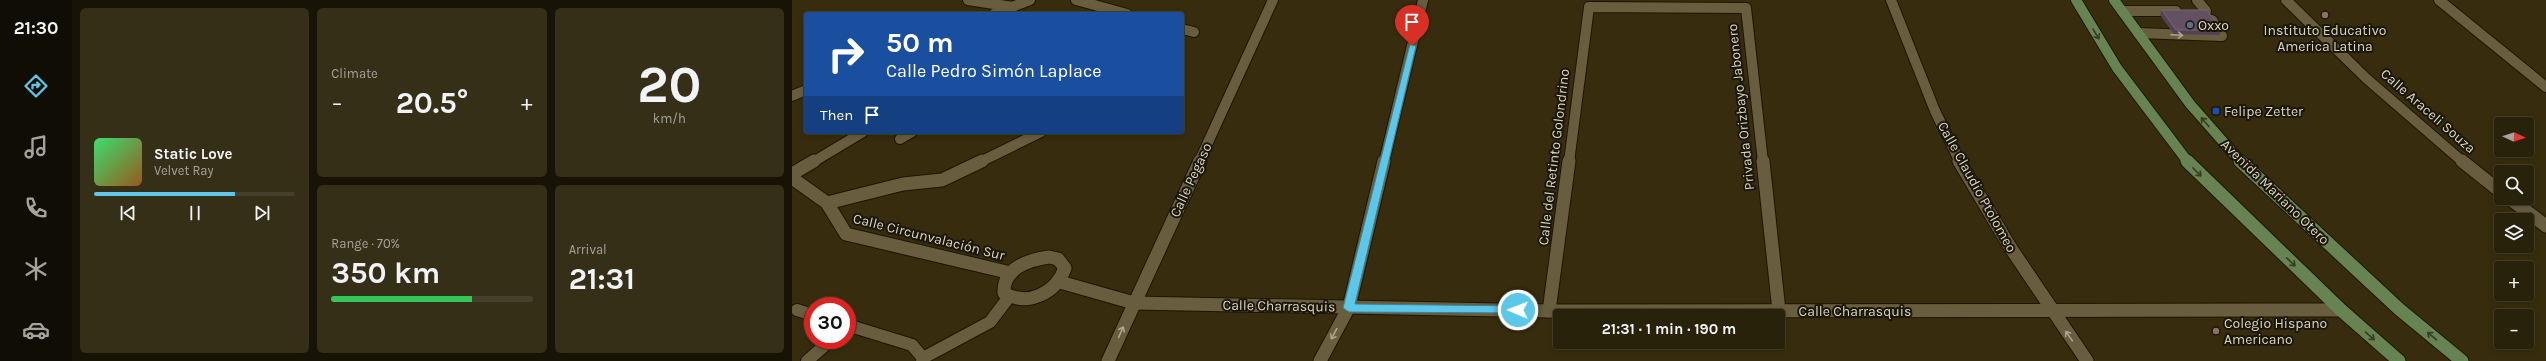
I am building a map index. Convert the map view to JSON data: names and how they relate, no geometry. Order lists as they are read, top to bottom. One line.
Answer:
{"streets":{"main road":["Avenida Mariano Otero"],"street":["Privada Orizbayo Jabonero","Calle Araceli Souza","Calle del Retinto Golondrino","Calle Pegaso","Calle Claudio Ptolomeo","Calle Circunvalación Sur","Calle Charrasquis"]},"crossings":[["Privada Orizbayo Jabonero","Calle del Retinto Golondrino"],["Calle del Retinto Golondrino","Calle Charrasquis"],["Calle Pegaso","Calle Charrasquis"],["Calle Claudio Ptolomeo","Calle Charrasquis"]],"places":{"other":["Instituto Educativo America Latina","Oxxo","Colegio Hispano Americano"],"transit":["Felipe Zetter"]},"north":"right","page":{"tabs":"21:30","tile":["Climate",["20","km/h"],["Range · 70%","350 km"],["Arrival","21:31"]],"turn":["50 m","Calle Pedro Simón Laplace"],"heat":["−","20.5°","+"],"then":"Then","map_buttons":["+","−"],"song":["Static Love","Velvet Ray"],"limit":"30","trip":"21:31 · 1 min · 190 m"}}
